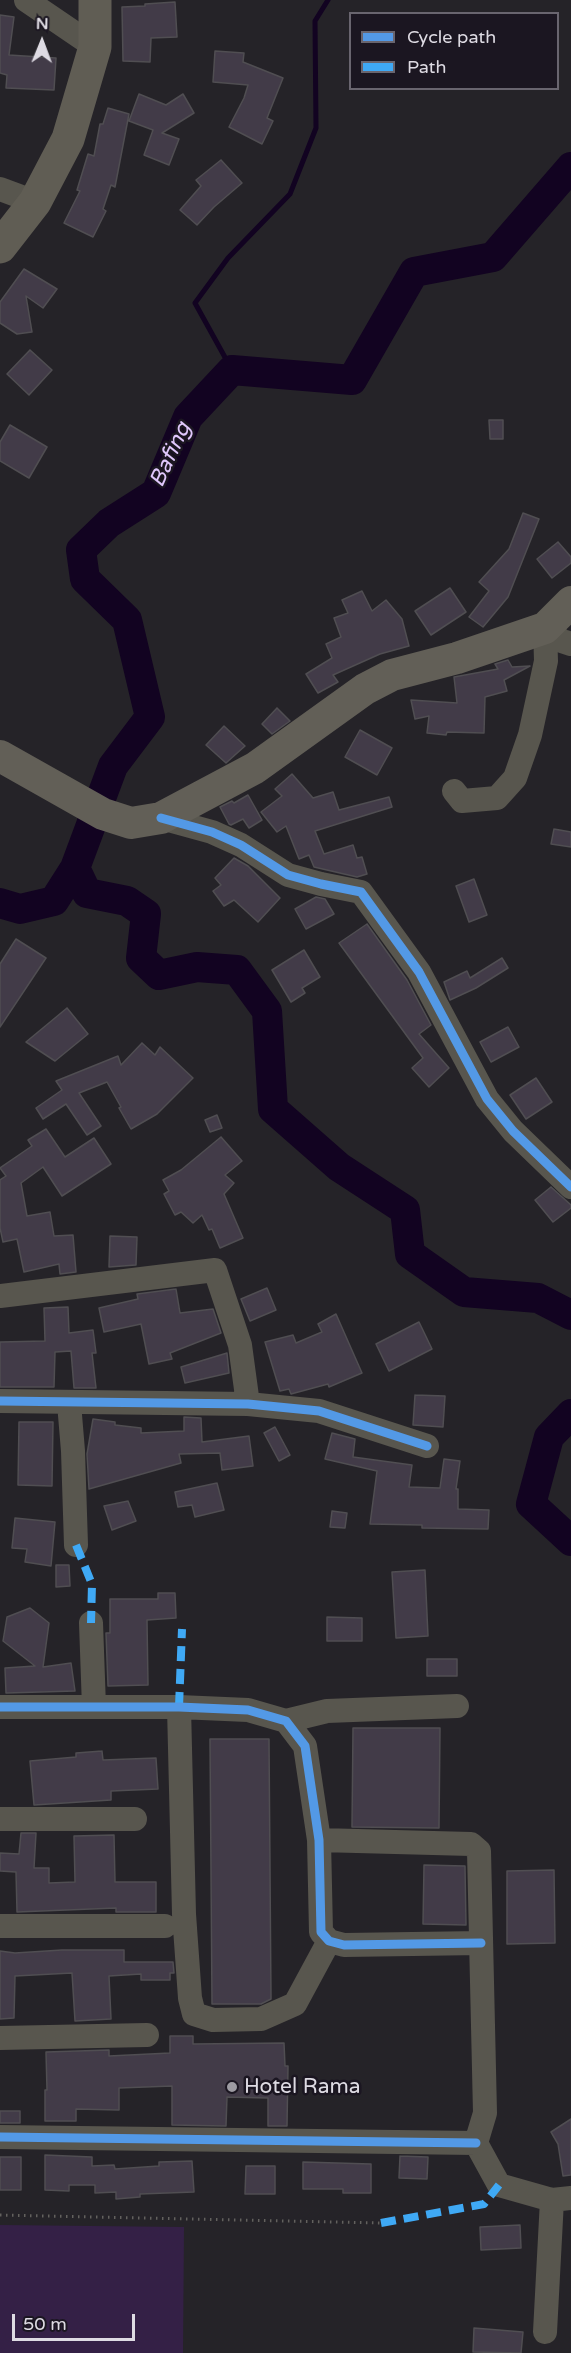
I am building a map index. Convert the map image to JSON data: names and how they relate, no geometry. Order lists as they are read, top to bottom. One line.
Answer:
{"water":["Bafing"],"places":["Hotel Rama"],"legend":["Cycle path","Path"],"scale_bar":"50 m","north":"top"}
